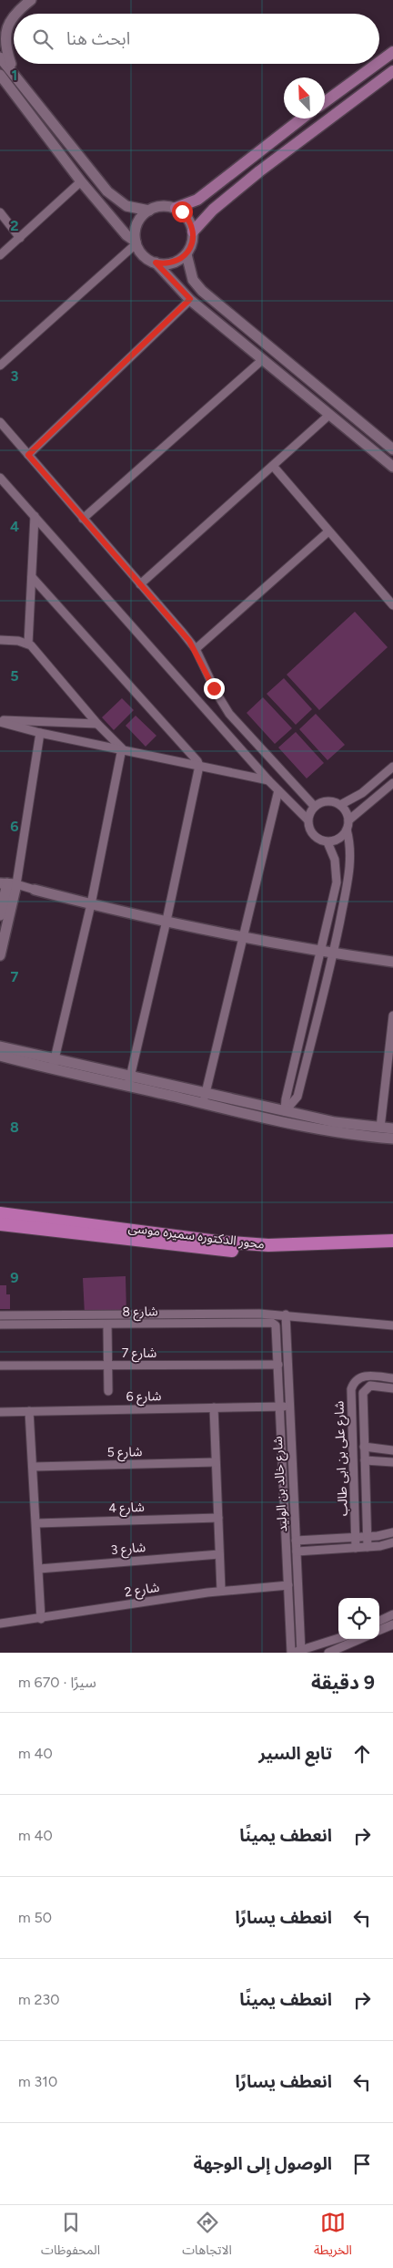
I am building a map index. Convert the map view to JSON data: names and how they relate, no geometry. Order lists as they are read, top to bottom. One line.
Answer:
{"streets":{"main road":["محور الدكتوره سميره موسى"],"street":["شارع 8","شارع 7","شارع 6","شارع 5","شارع على بن ابى طالب","شارع خالد بن الوليد","شارع 4","شارع 3","شارع 2"]},"crossings":[["شارع 8","شارع خالد بن الوليد"],["شارع 7","شارع خالد بن الوليد"],["شارع 6","شارع خالد بن الوليد"],["شارع خالد بن الوليد","شارع 2"]],"north":"top left","page":{"search":"ابحث هنا","heading":["9 دقيقة","سيرًا · 670 m"],"list":[["تابع السير","40 m"],["انعطف يمينًا","40 m"],["انعطف يسارًا","50 m"],["انعطف يمينًا","230 m"],["انعطف يسارًا","310 m"],"الوصول إلى الوجهة"],"nav":["الخريطة","الاتجاهات","المحفوظات"]},"grid":{"rows":["1","2","3","4","5","6","7","8","9"]}}
